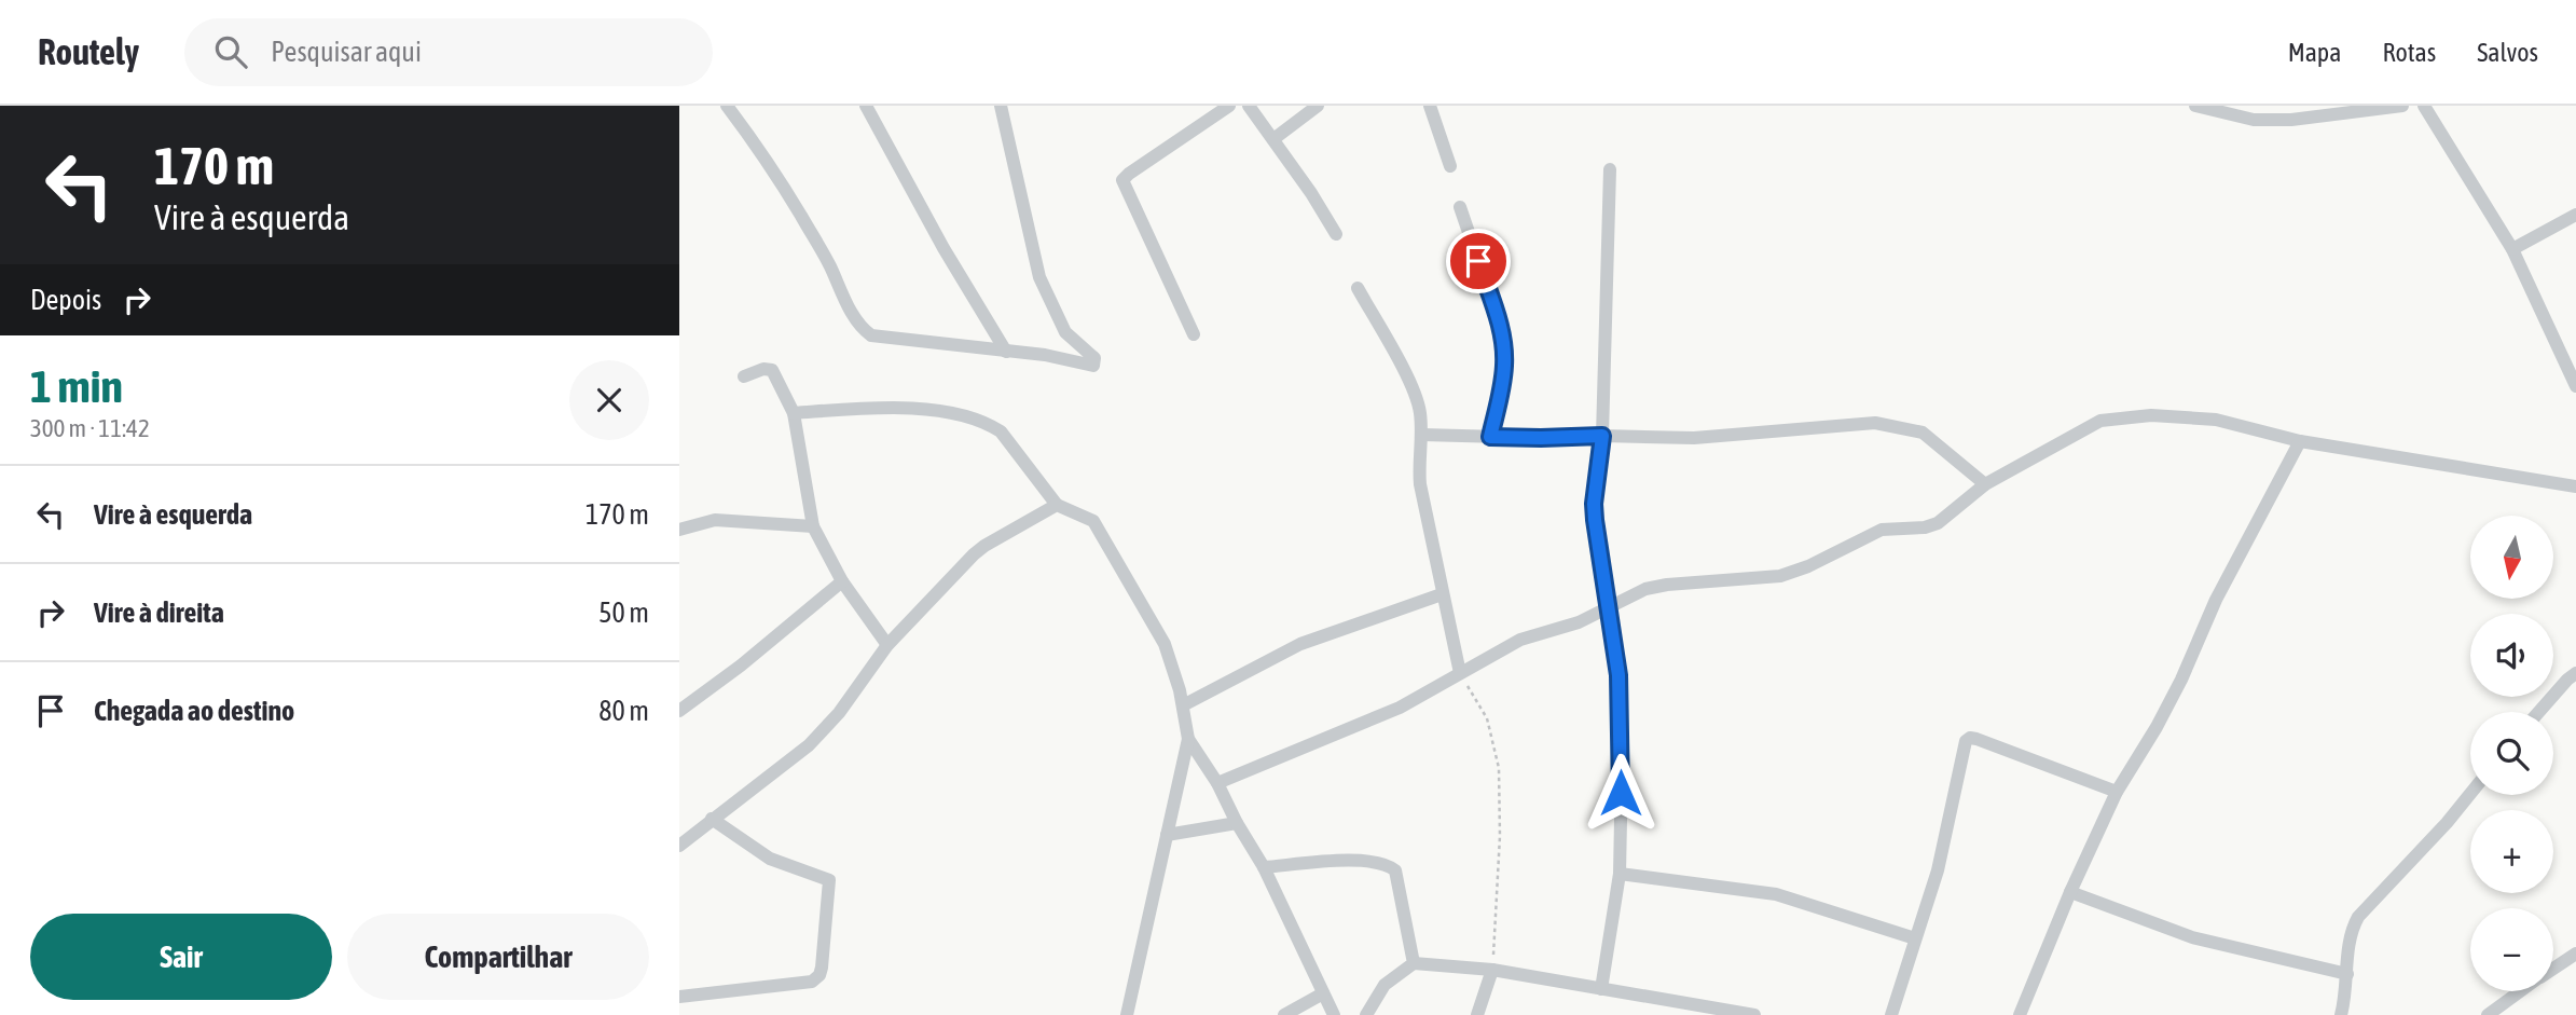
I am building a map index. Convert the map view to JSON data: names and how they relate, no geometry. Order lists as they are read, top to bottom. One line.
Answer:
{"north":"bottom","page":{"header":"Routely","search":"Pesquisar aqui","nav":["Mapa","Rotas","Salvos"],"turn":["170 m","Vire à esquerda"],"then":"Depois","heading":["1 min","300 m · 11:42"],"list":[{"name":"Vire à esquerda","value":"170 m"},{"name":"Vire à direita","value":"50 m"},{"name":"Chegada ao destino","value":"80 m"}],"map_buttons":["+","−"],"buttons":["Sair","Compartilhar"]}}
